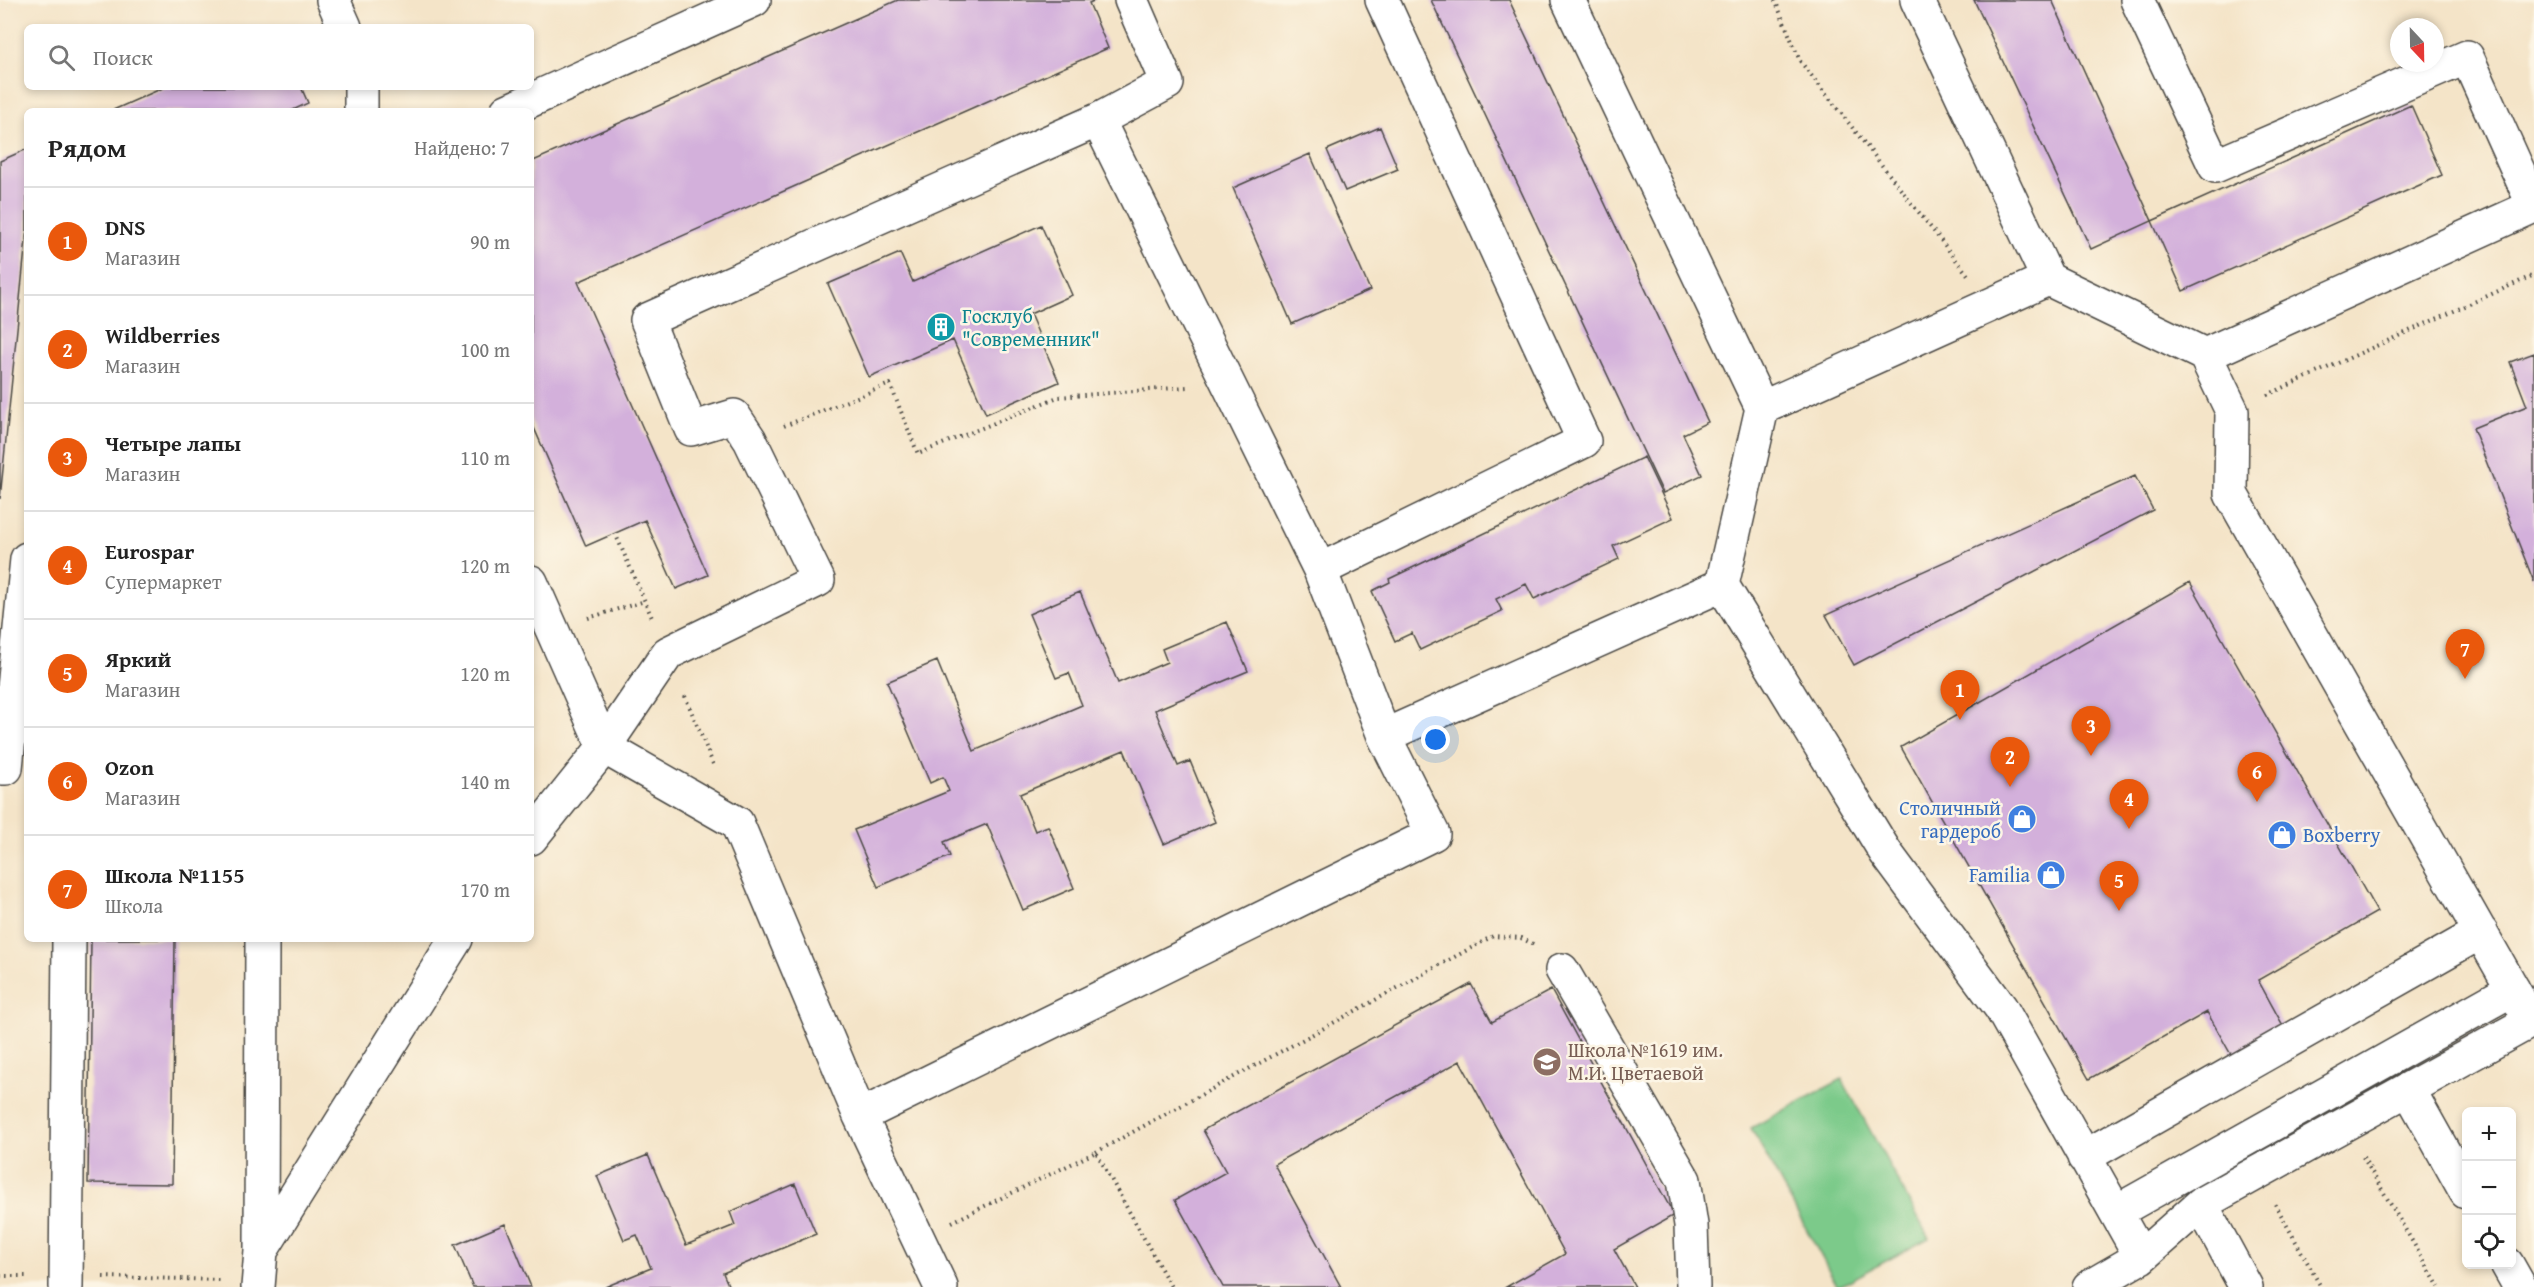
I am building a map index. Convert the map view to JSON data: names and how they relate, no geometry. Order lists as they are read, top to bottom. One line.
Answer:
{"places":{"building":["Госклуб \"Современник\""],"shop":["Столичный гардероб","Boxberry","Familia"],"school or university":["Школа №1619 им. М.И. Цветаевой"]},"north":"bottom","page":{"search":"Поиск","heading":["Рядом","Найдено: 7"],"list":[{"mark":"1","name":"DNS","note":"Магазин","value":"90 m"},{"mark":"2","name":"Wildberries","note":"Магазин","value":"100 m"},{"mark":"3","name":"Четыре лапы","note":"Магазин","value":"110 m"},{"mark":"4","name":"Eurospar","note":"Супермаркет","value":"120 m"},{"mark":"5","name":"Яркий","note":"Магазин","value":"120 m"},{"mark":"6","name":"Ozon","note":"Магазин","value":"140 m"},{"mark":"7","name":"Школа №1155","note":"Школа","value":"170 m"}],"pins":["7","1","3","2","6","4","5"],"map_buttons":["+","−"]}}
